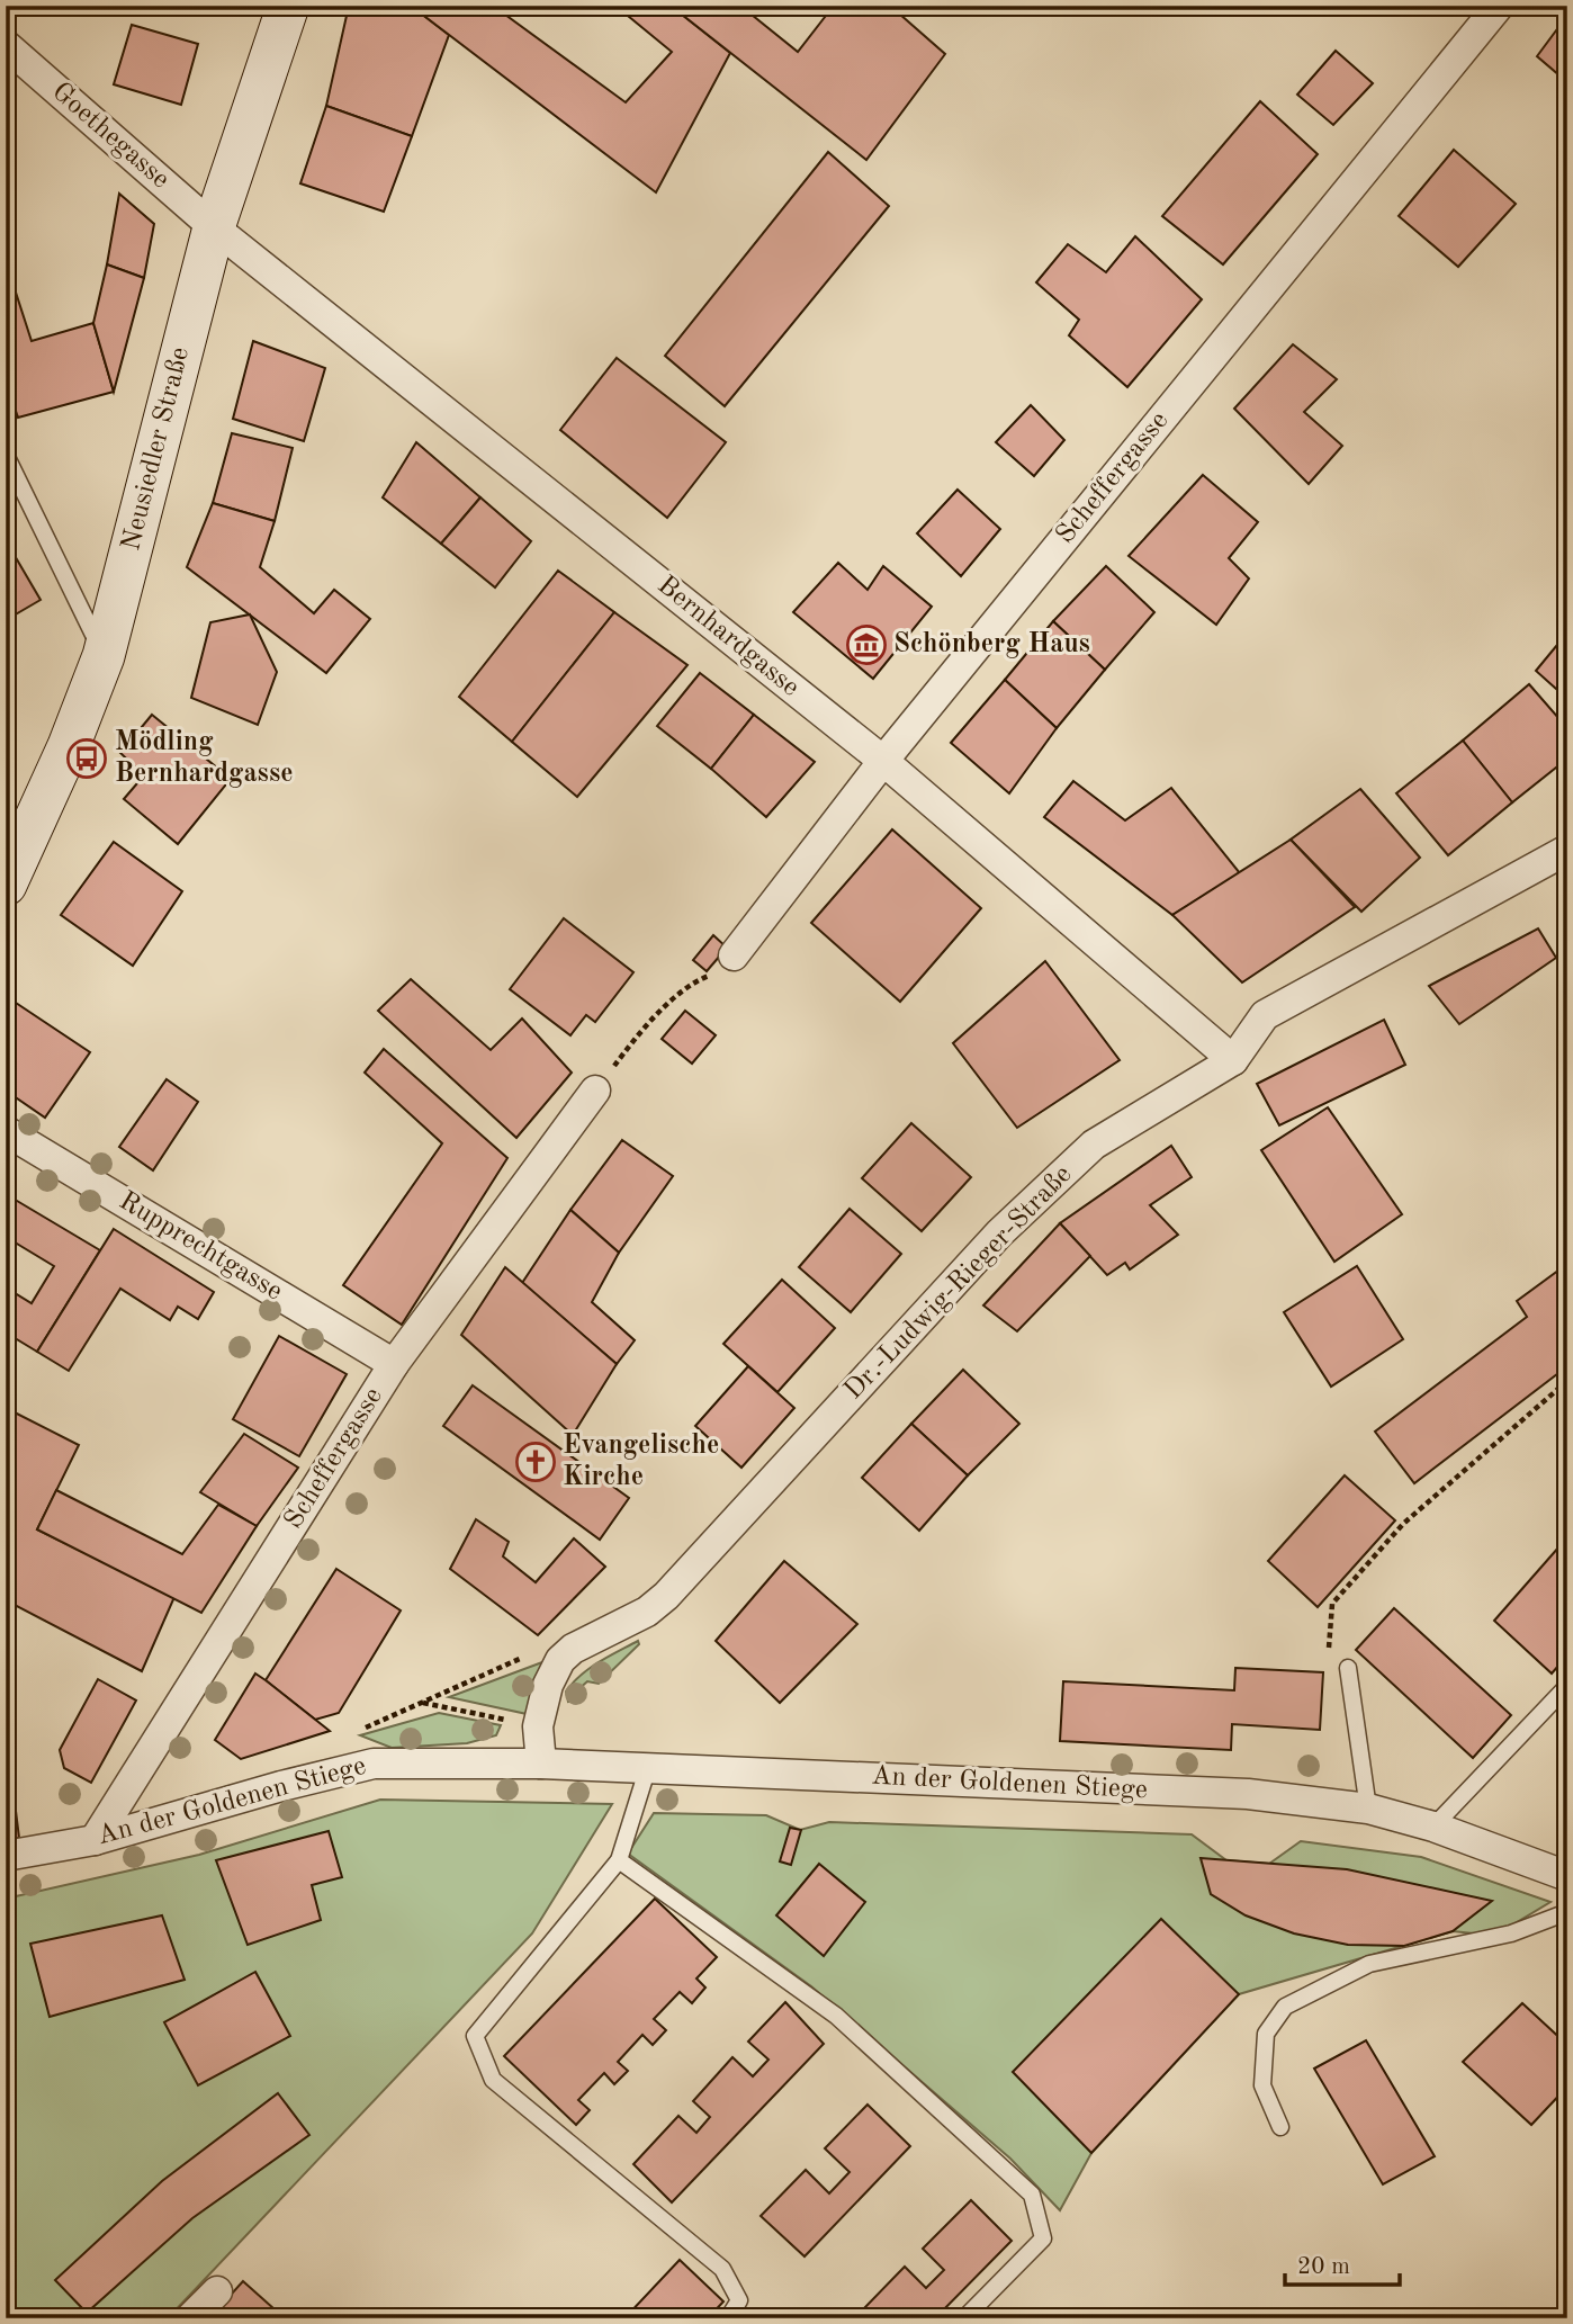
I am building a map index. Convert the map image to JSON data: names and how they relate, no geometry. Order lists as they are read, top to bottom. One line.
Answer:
{"streets":{"main road":["Neusiedler Straße"],"street":["Goethegasse","Scheffergasse","Bernhardgasse","Rupprechtgasse","Dr.-Ludwig-Rieger-Straße","An der Goldenen Stiege"]},"crossings":[["Goethegasse","Neusiedler Straße"],["Goethegasse","Bernhardgasse"],["Neusiedler Straße","Bernhardgasse"],["Scheffergasse","Bernhardgasse"],["Scheffergasse","Rupprechtgasse"],["Scheffergasse","An der Goldenen Stiege"],["Bernhardgasse","Dr.-Ludwig-Rieger-Straße"]],"places":{"museum":["Schönberg Haus"],"bus stop":["Mödling Bernhardgasse"],"church":["Evangelische Kirche"]},"scale_bar":"20 m"}
